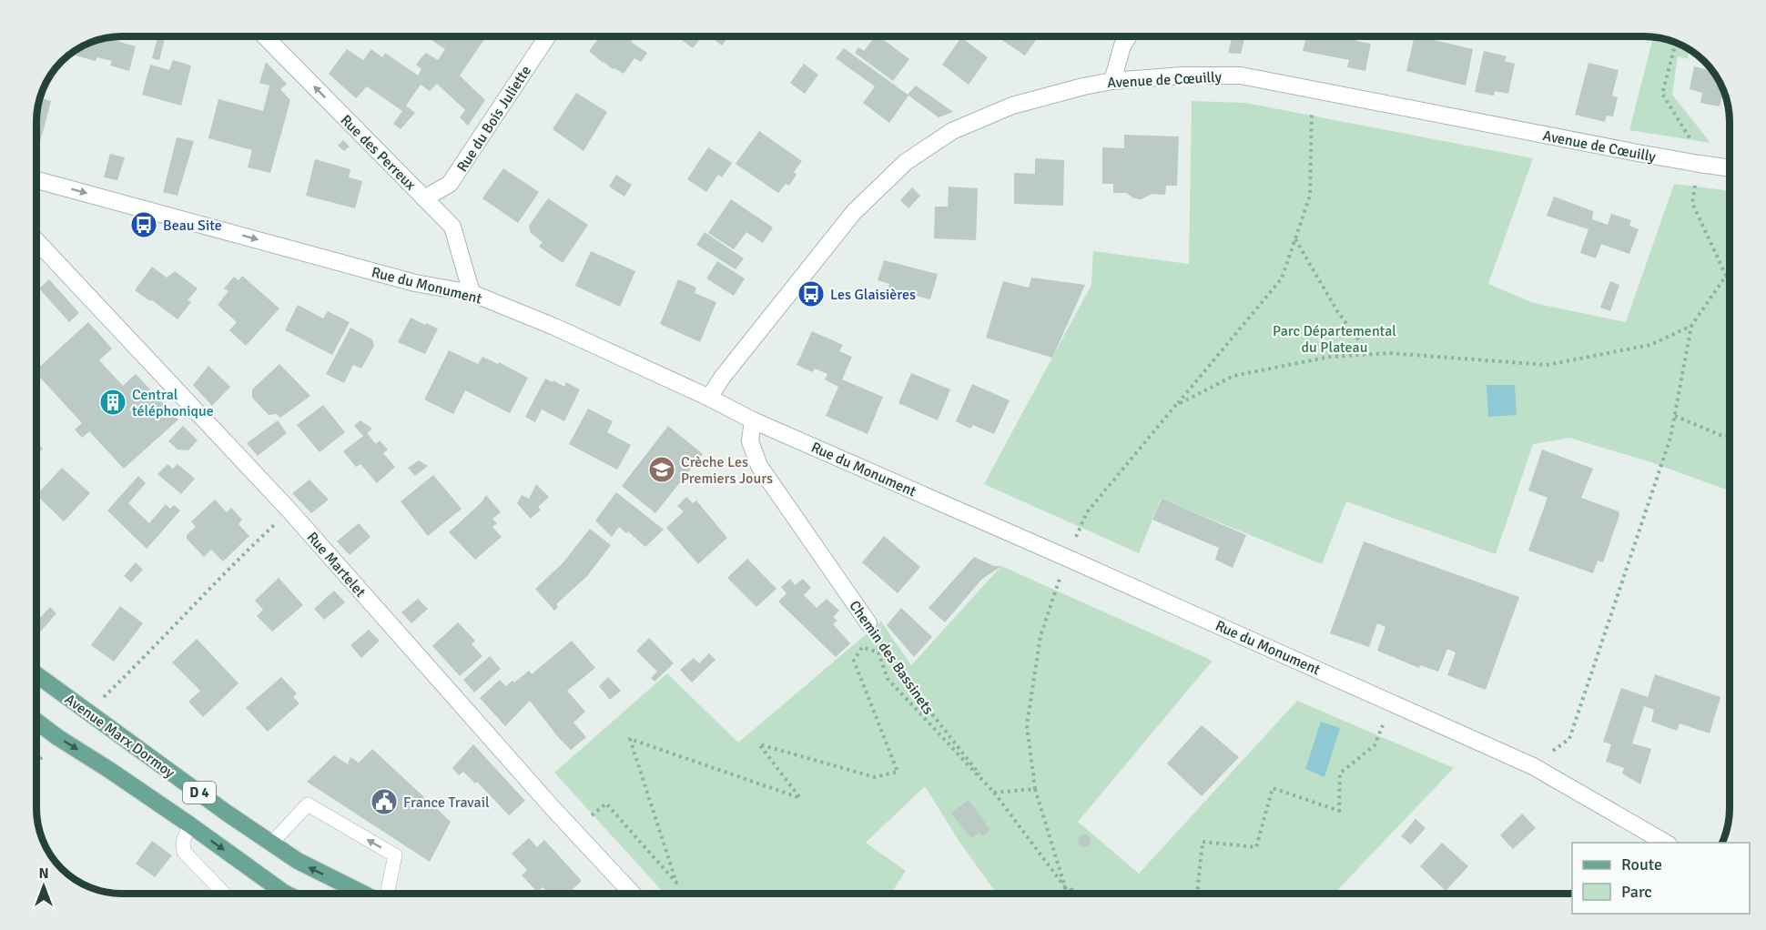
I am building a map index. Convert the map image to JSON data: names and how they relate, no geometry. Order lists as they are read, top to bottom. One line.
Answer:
{"streets":{"main road":["Avenue Marx Dormoy","D 4"],"street":["Avenue de Cœuilly","Rue du Bois Juliette","Rue des Perreux","Rue du Monument","Rue Martelet","Chemin des Bassinets"]},"crossings":[["Avenue de Cœuilly","Rue du Monument"],["Rue du Bois Juliette","Rue des Perreux"],["Rue des Perreux","Rue du Monument"],["Rue du Monument","Chemin des Bassinets"]],"one_way":["Rue des Perreux"],"parks":["Parc Départemental du Plateau"],"places":{"bus stop":["Beau Site","Les Glaisières"],"building":["Central téléphonique"],"school or university":["Crèche Les Premiers Jours"],"public building":["France Travail"]},"legend":["Route","Parc"],"north":"top"}
